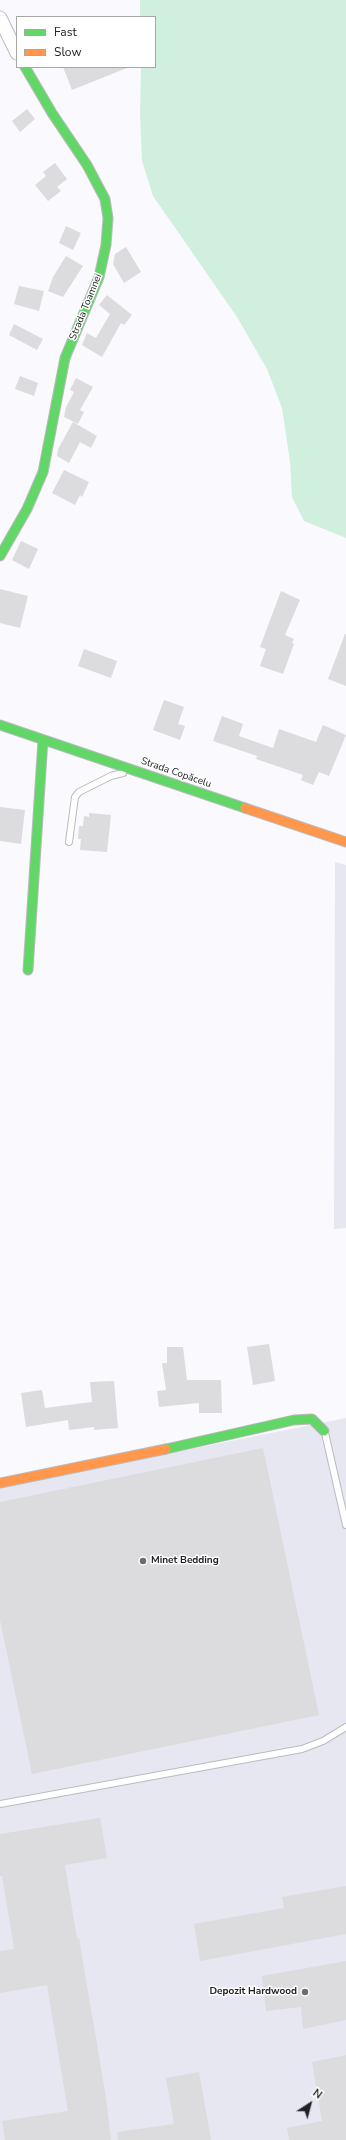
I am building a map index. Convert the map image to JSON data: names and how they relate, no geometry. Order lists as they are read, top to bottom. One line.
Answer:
{"streets":{"street":["Strada Toamnei","Strada Copăcelu"]},"places":["Minet Bedding","Depozit Hardwood"],"legend":["Fast","Slow"],"north":"top right"}
